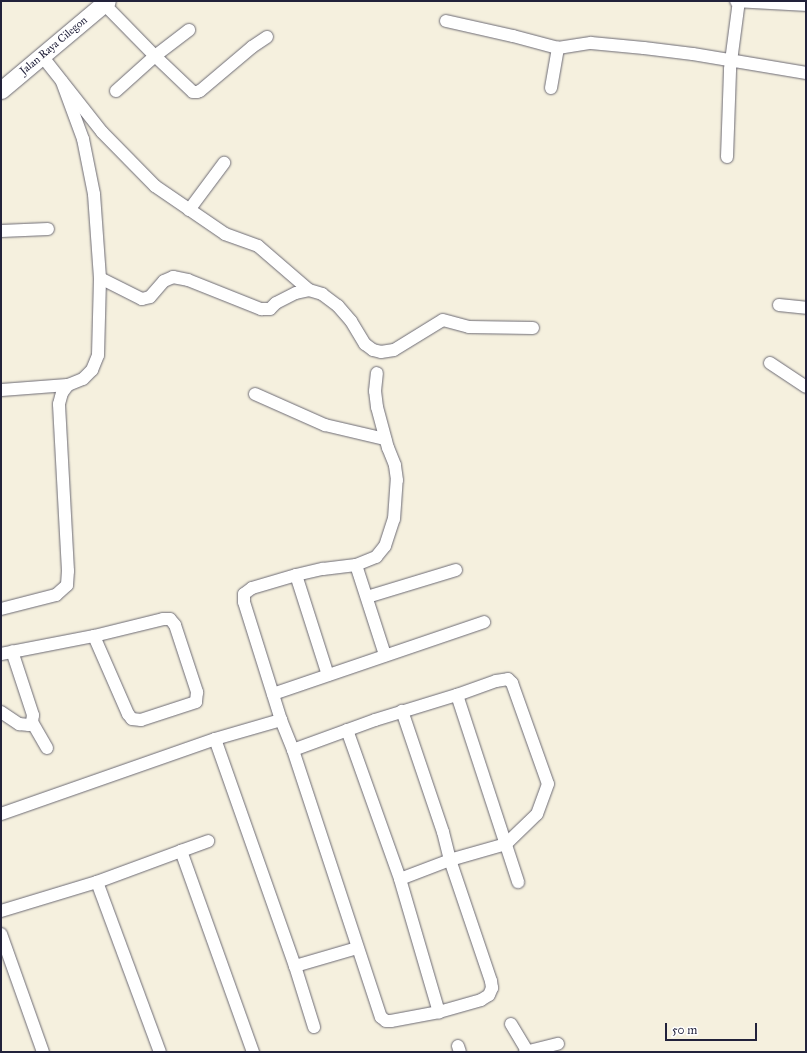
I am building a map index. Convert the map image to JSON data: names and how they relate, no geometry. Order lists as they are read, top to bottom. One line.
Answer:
{"streets":{"highway":["Jalan Raya Cilegon"]},"scale_bar":"50 m"}
